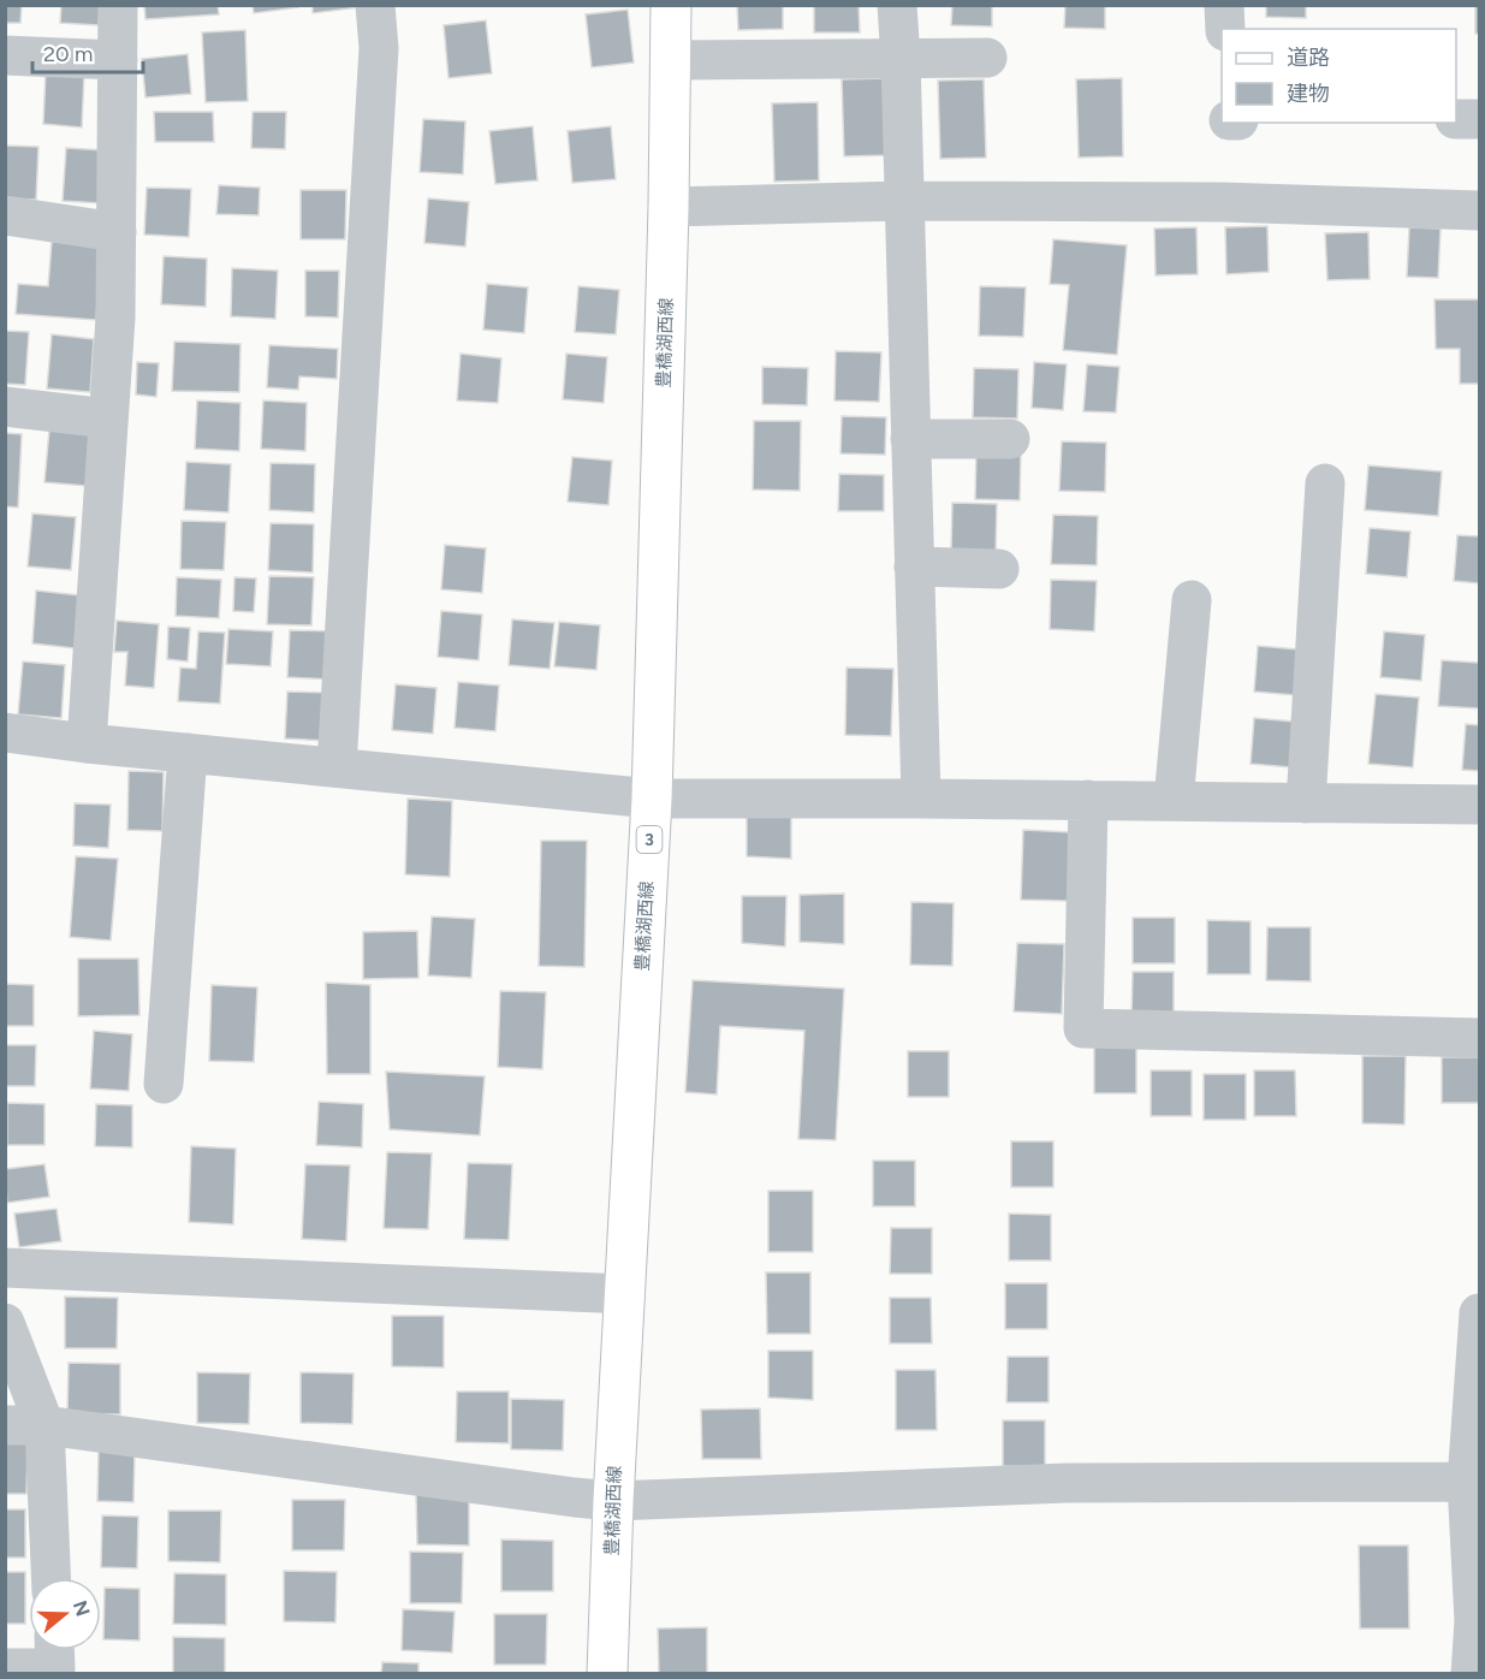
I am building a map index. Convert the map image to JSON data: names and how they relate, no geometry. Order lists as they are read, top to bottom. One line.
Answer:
{"streets":{"main road":["豊橋湖西線","3"]},"legend":["道路","建物"],"scale_bar":"20 m","north":"right"}
